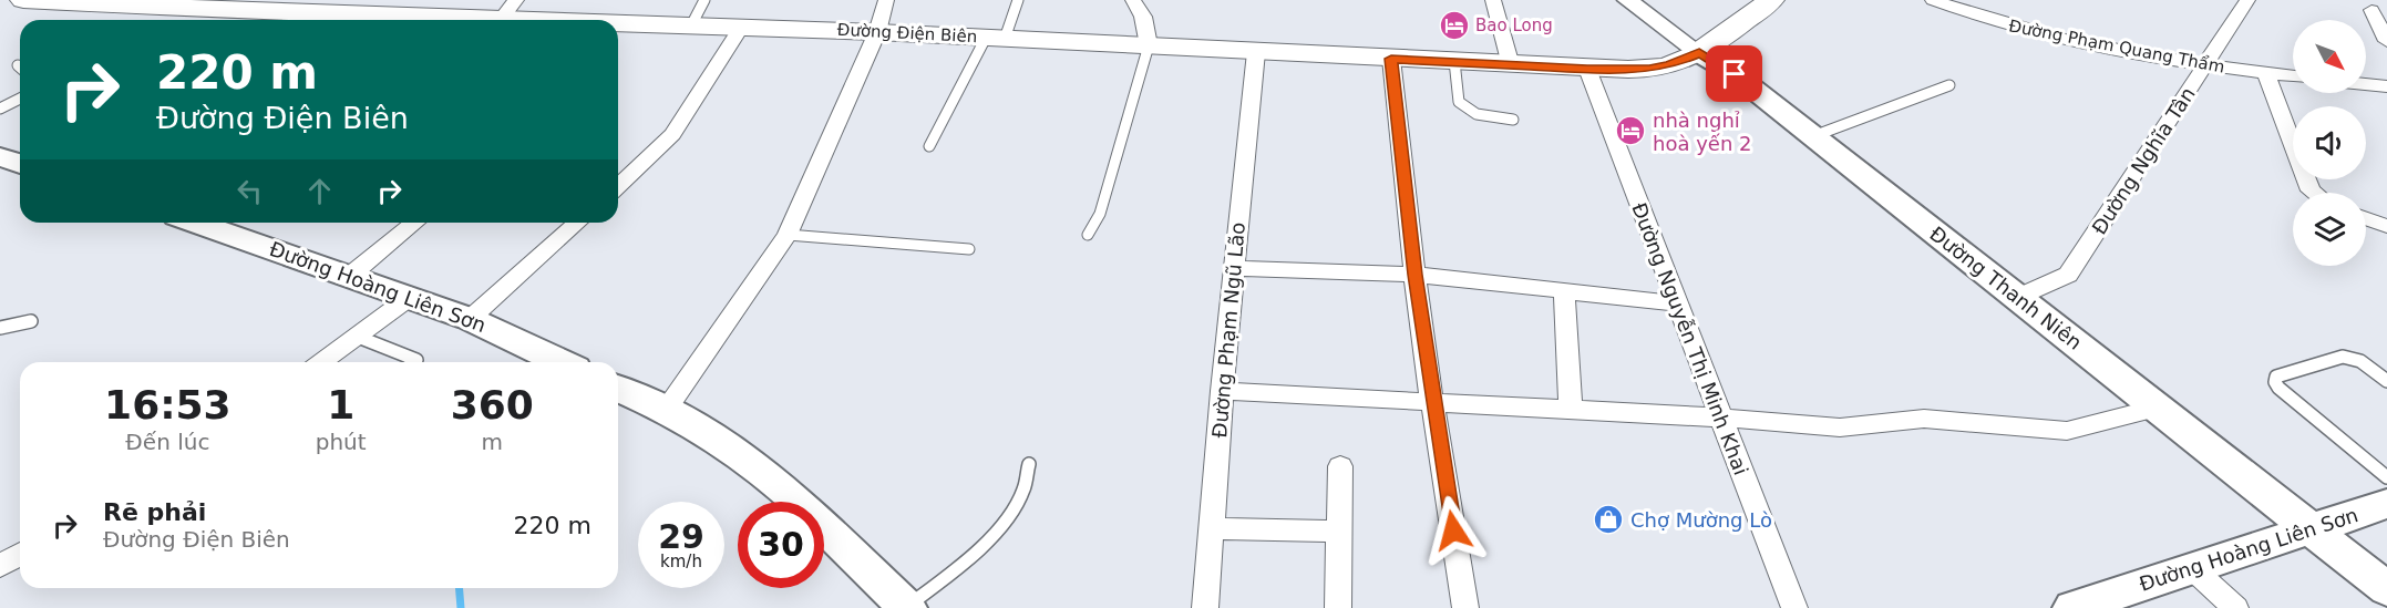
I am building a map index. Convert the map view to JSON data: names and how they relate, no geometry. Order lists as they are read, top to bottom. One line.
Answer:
{"streets":{"main road":["Đường Điện Biên","Đường Hoàng Liên Sơn","Đường Thanh Niên"],"street":["Đường Phạm Quang Thẩm","Đường Nghĩa Tân","Đường Phạm Ngũ Lão","Đường Nguyễn Thị Minh Khai"]},"crossings":[["Đường Điện Biên","Đường Thanh Niên"],["Đường Điện Biên","Đường Phạm Ngũ Lão"],["Đường Điện Biên","Đường Nguyễn Thị Minh Khai"],["Đường Phạm Quang Thẩm","Đường Nghĩa Tân"],["Đường Nghĩa Tân","Đường Thanh Niên"],["Đường Hoàng Liên Sơn","Đường Thanh Niên"]],"places":{"hotel":["Bao Long","nhà nghỉ hoà yến 2"],"shop":["Chợ Mường Lò"]},"north":"bottom right","page":{"turn":["220 m","Đường Điện Biên"],"eta":["16:53","Đến lúc","1","phút","360","m"],"list":[{"name":"Rẽ phải","note":"Đường Điện Biên","value":"220 m"}],"speed":"29 km/h","limit":"30"}}
